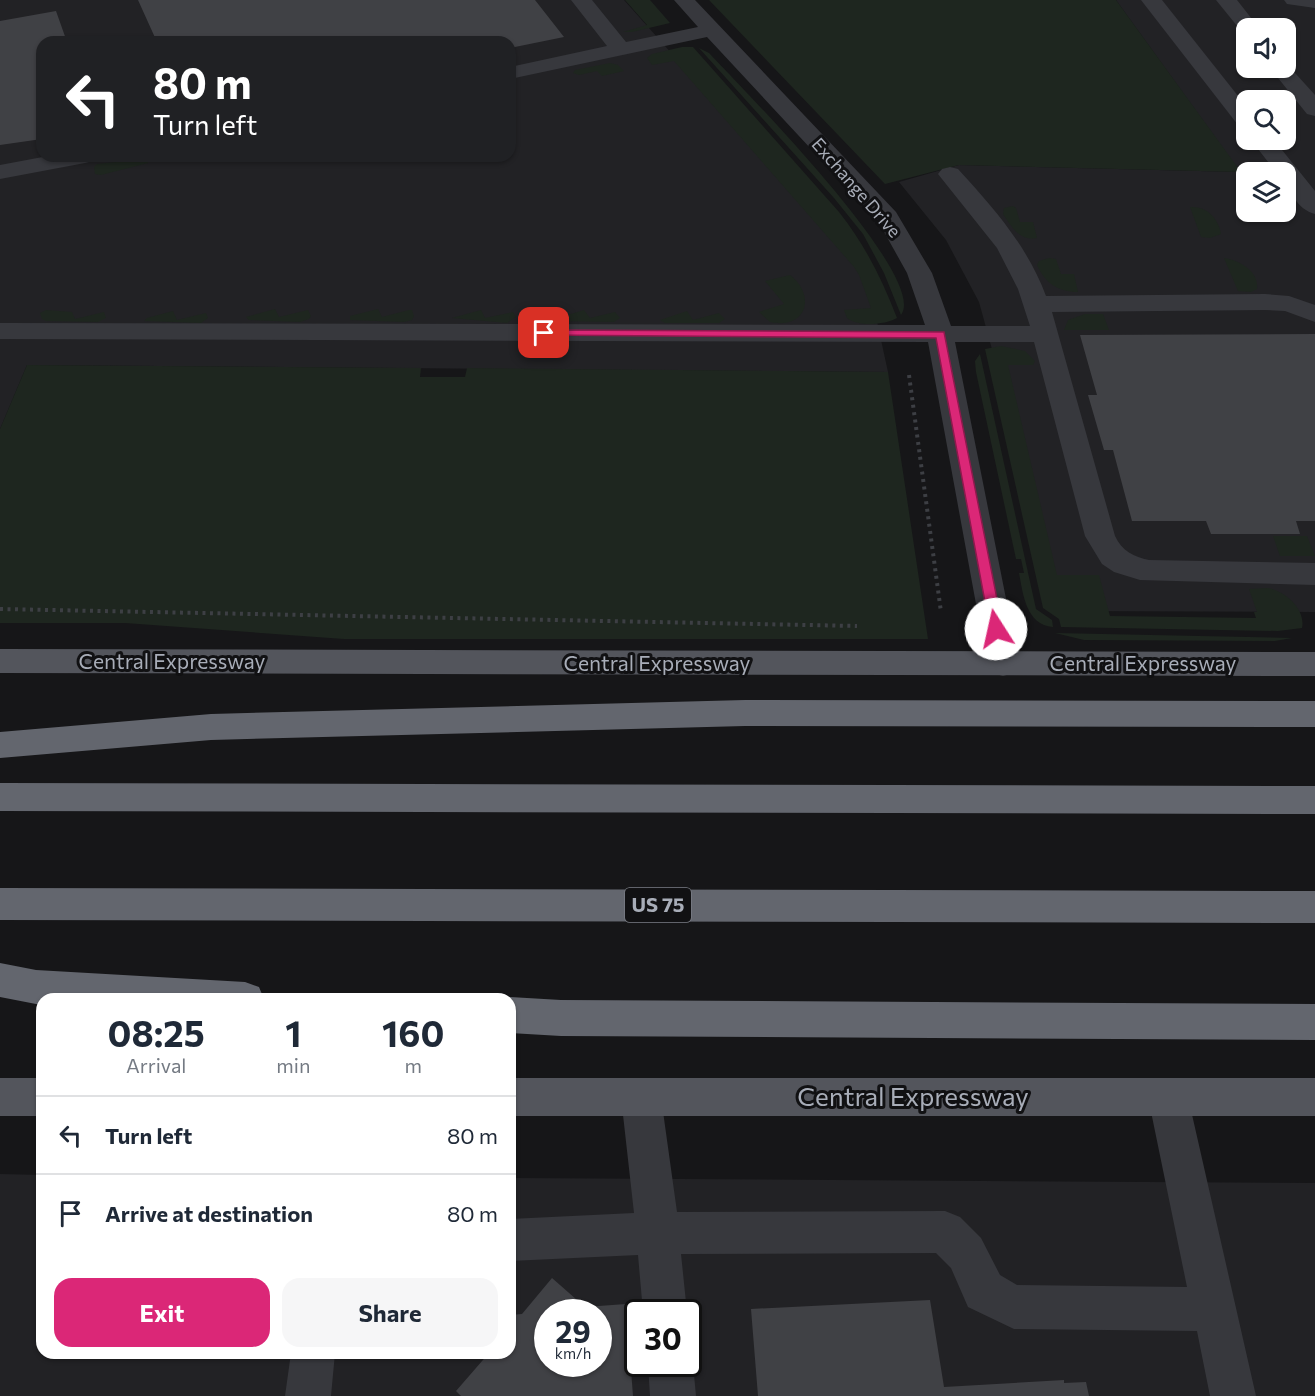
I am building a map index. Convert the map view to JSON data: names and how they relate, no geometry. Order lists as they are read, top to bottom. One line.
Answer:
{"streets":{"highway":["US 75"],"main road":["Central Expressway"],"street":["Exchange Drive"]},"crossings":[["Exchange Drive","Central Expressway"]],"page":{"turn":["80 m","Turn left"],"eta":["08:25","Arrival","1","min","160","m"],"list":[{"name":"Turn left","value":"80 m"},{"name":"Arrive at destination","value":"80 m"}],"buttons":["Exit","Share"],"speed":"29 km/h","limit":"30"}}
